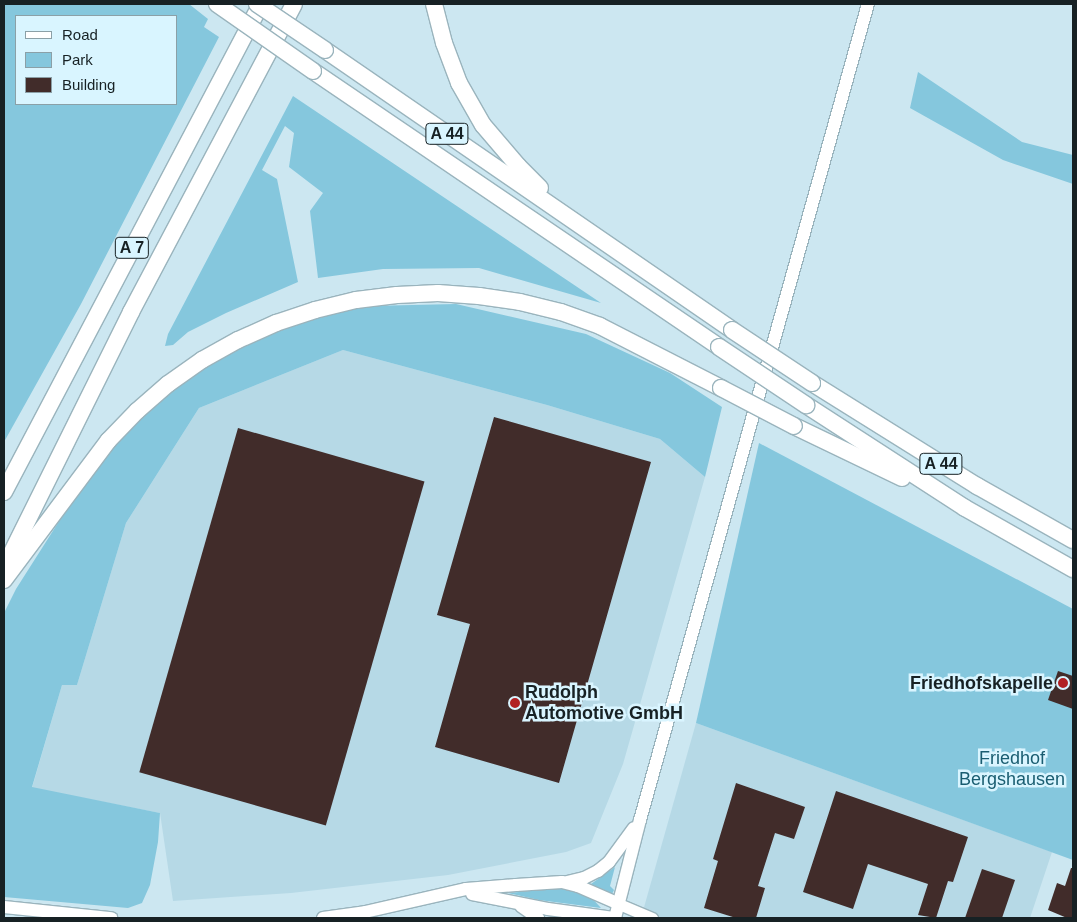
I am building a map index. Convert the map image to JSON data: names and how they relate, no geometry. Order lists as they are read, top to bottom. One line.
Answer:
{"streets":{"highway":["A 44","A 7"]},"crossings":[["A 44","A 7"]],"parks":["Friedhof Bergshausen"],"places":["Friedhofskapelle","Rudolph Automotive GmbH"],"legend":["Road","Park","Building"]}
